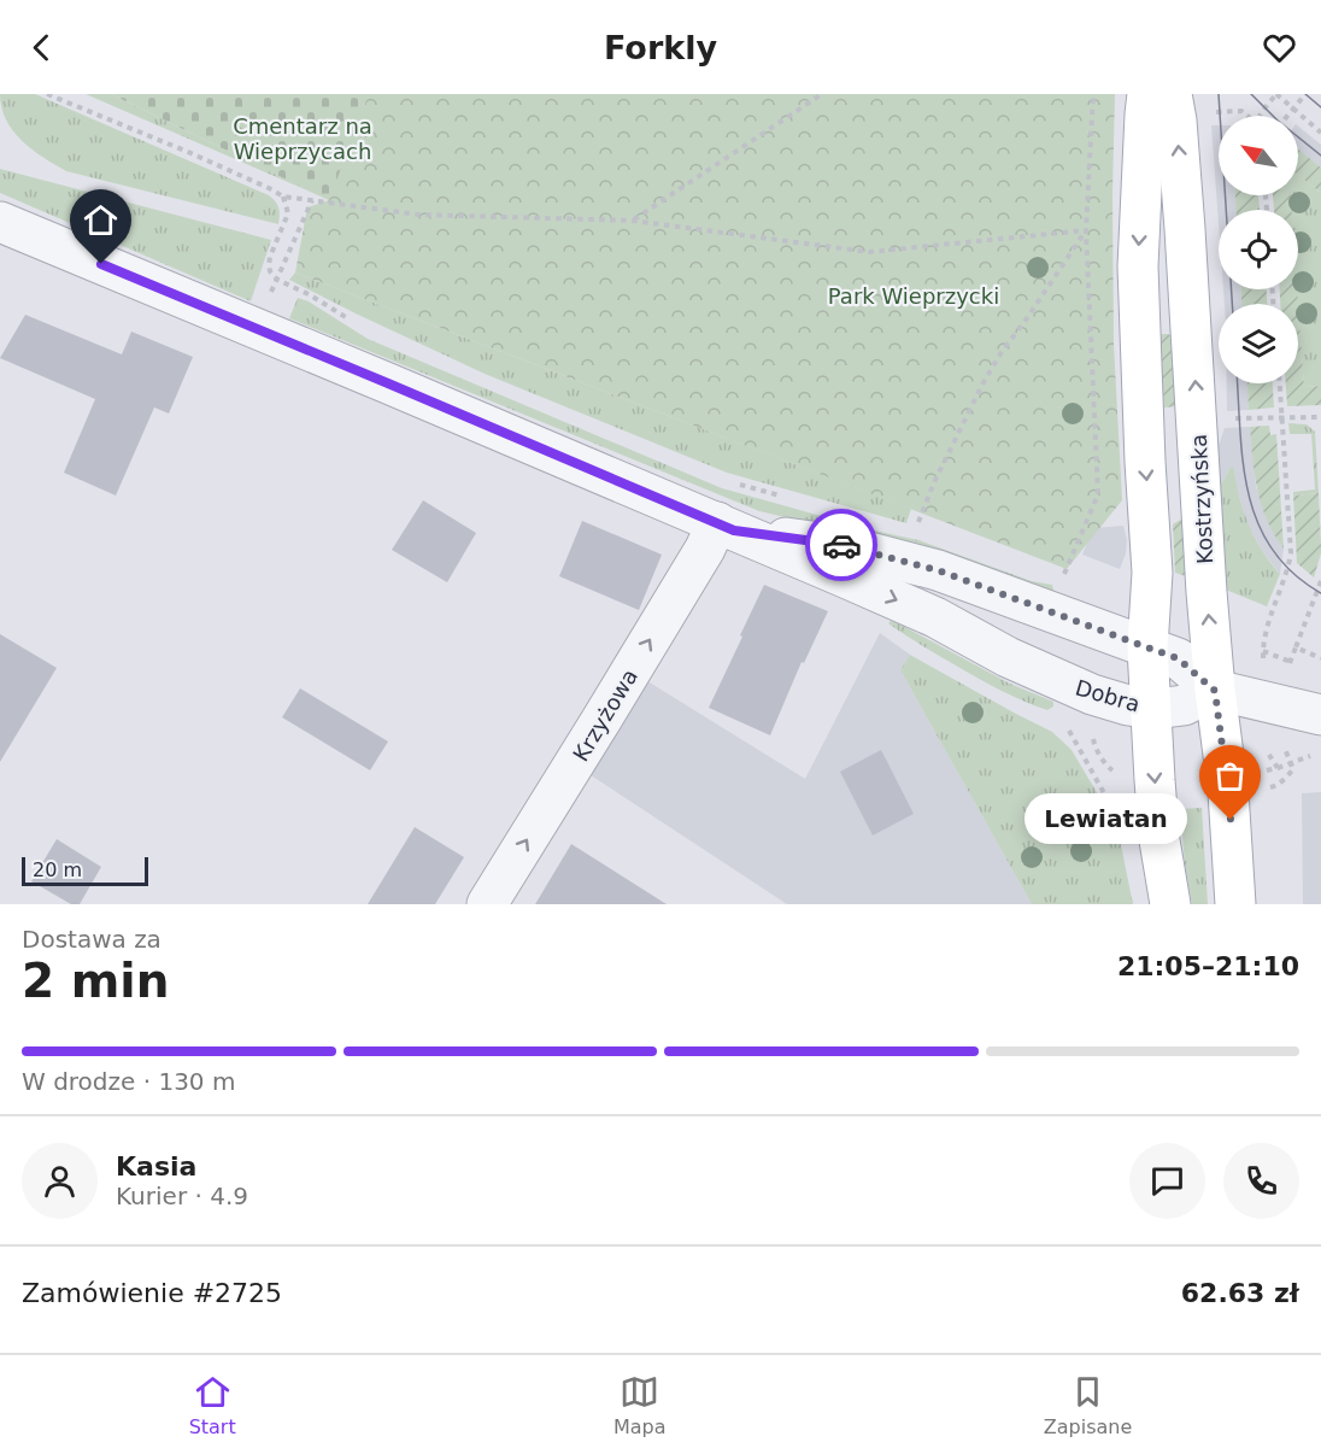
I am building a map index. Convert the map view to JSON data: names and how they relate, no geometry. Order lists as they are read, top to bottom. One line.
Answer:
{"streets":{"main road":["Kostrzyńska"],"street":["Dobra","Krzyżowa"]},"crossings":[["Kostrzyńska","Dobra"],["Dobra","Krzyżowa"]],"one_way":["Krzyżowa"],"parks":["Cmentarz na Wieprzycach","Park Wieprzycki"],"places":["Lewiatan"],"scale_bar":"20 m","north":"top left","page":{"header":"Forkly","bubble":"Lewiatan","scale":"20 m","heading":["2 min","Dostawa za","21:05–21:10"],"panel":["Kasia","Kurier · 4.9","Zamówienie #2725","62.63 zł"],"bar":"W drodze · 130 m","tabs":["Start","Mapa","Zapisane"]}}
